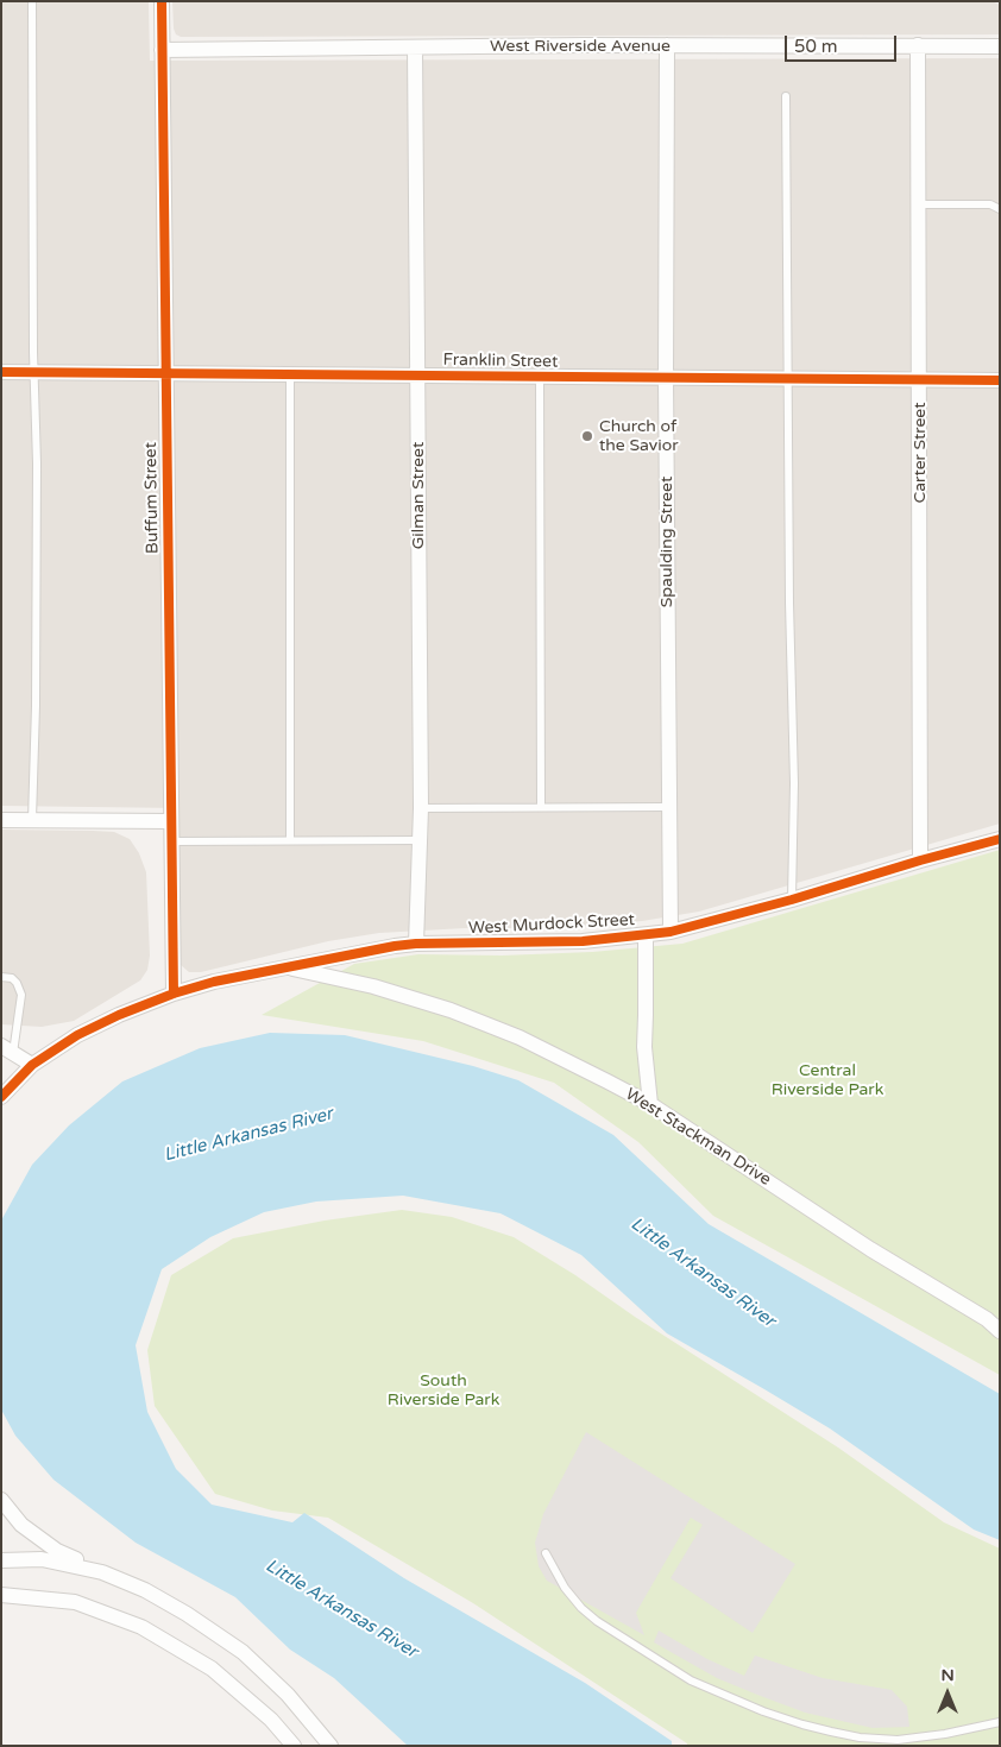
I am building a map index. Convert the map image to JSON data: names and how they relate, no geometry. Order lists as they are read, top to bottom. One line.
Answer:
{"streets":{"street":["West Riverside Avenue","Franklin Street","Carter Street","Gilman Street","Buffum Street","Spaulding Street","West Murdock Street","West Stackman Drive"]},"crossings":[["West Riverside Avenue","Carter Street"],["West Riverside Avenue","Gilman Street"],["West Riverside Avenue","Buffum Street"],["West Riverside Avenue","Spaulding Street"],["Franklin Street","Carter Street"],["Franklin Street","Gilman Street"],["Franklin Street","Buffum Street"],["Franklin Street","Spaulding Street"],["Carter Street","West Murdock Street"],["Gilman Street","West Murdock Street"],["Buffum Street","West Murdock Street"],["Spaulding Street","West Murdock Street"],["West Murdock Street","West Stackman Drive"]],"water":["Little Arkansas River"],"parks":["Central Riverside Park","South Riverside Park"],"places":["Church of the Savior"],"scale_bar":"50 m","north":"top"}
